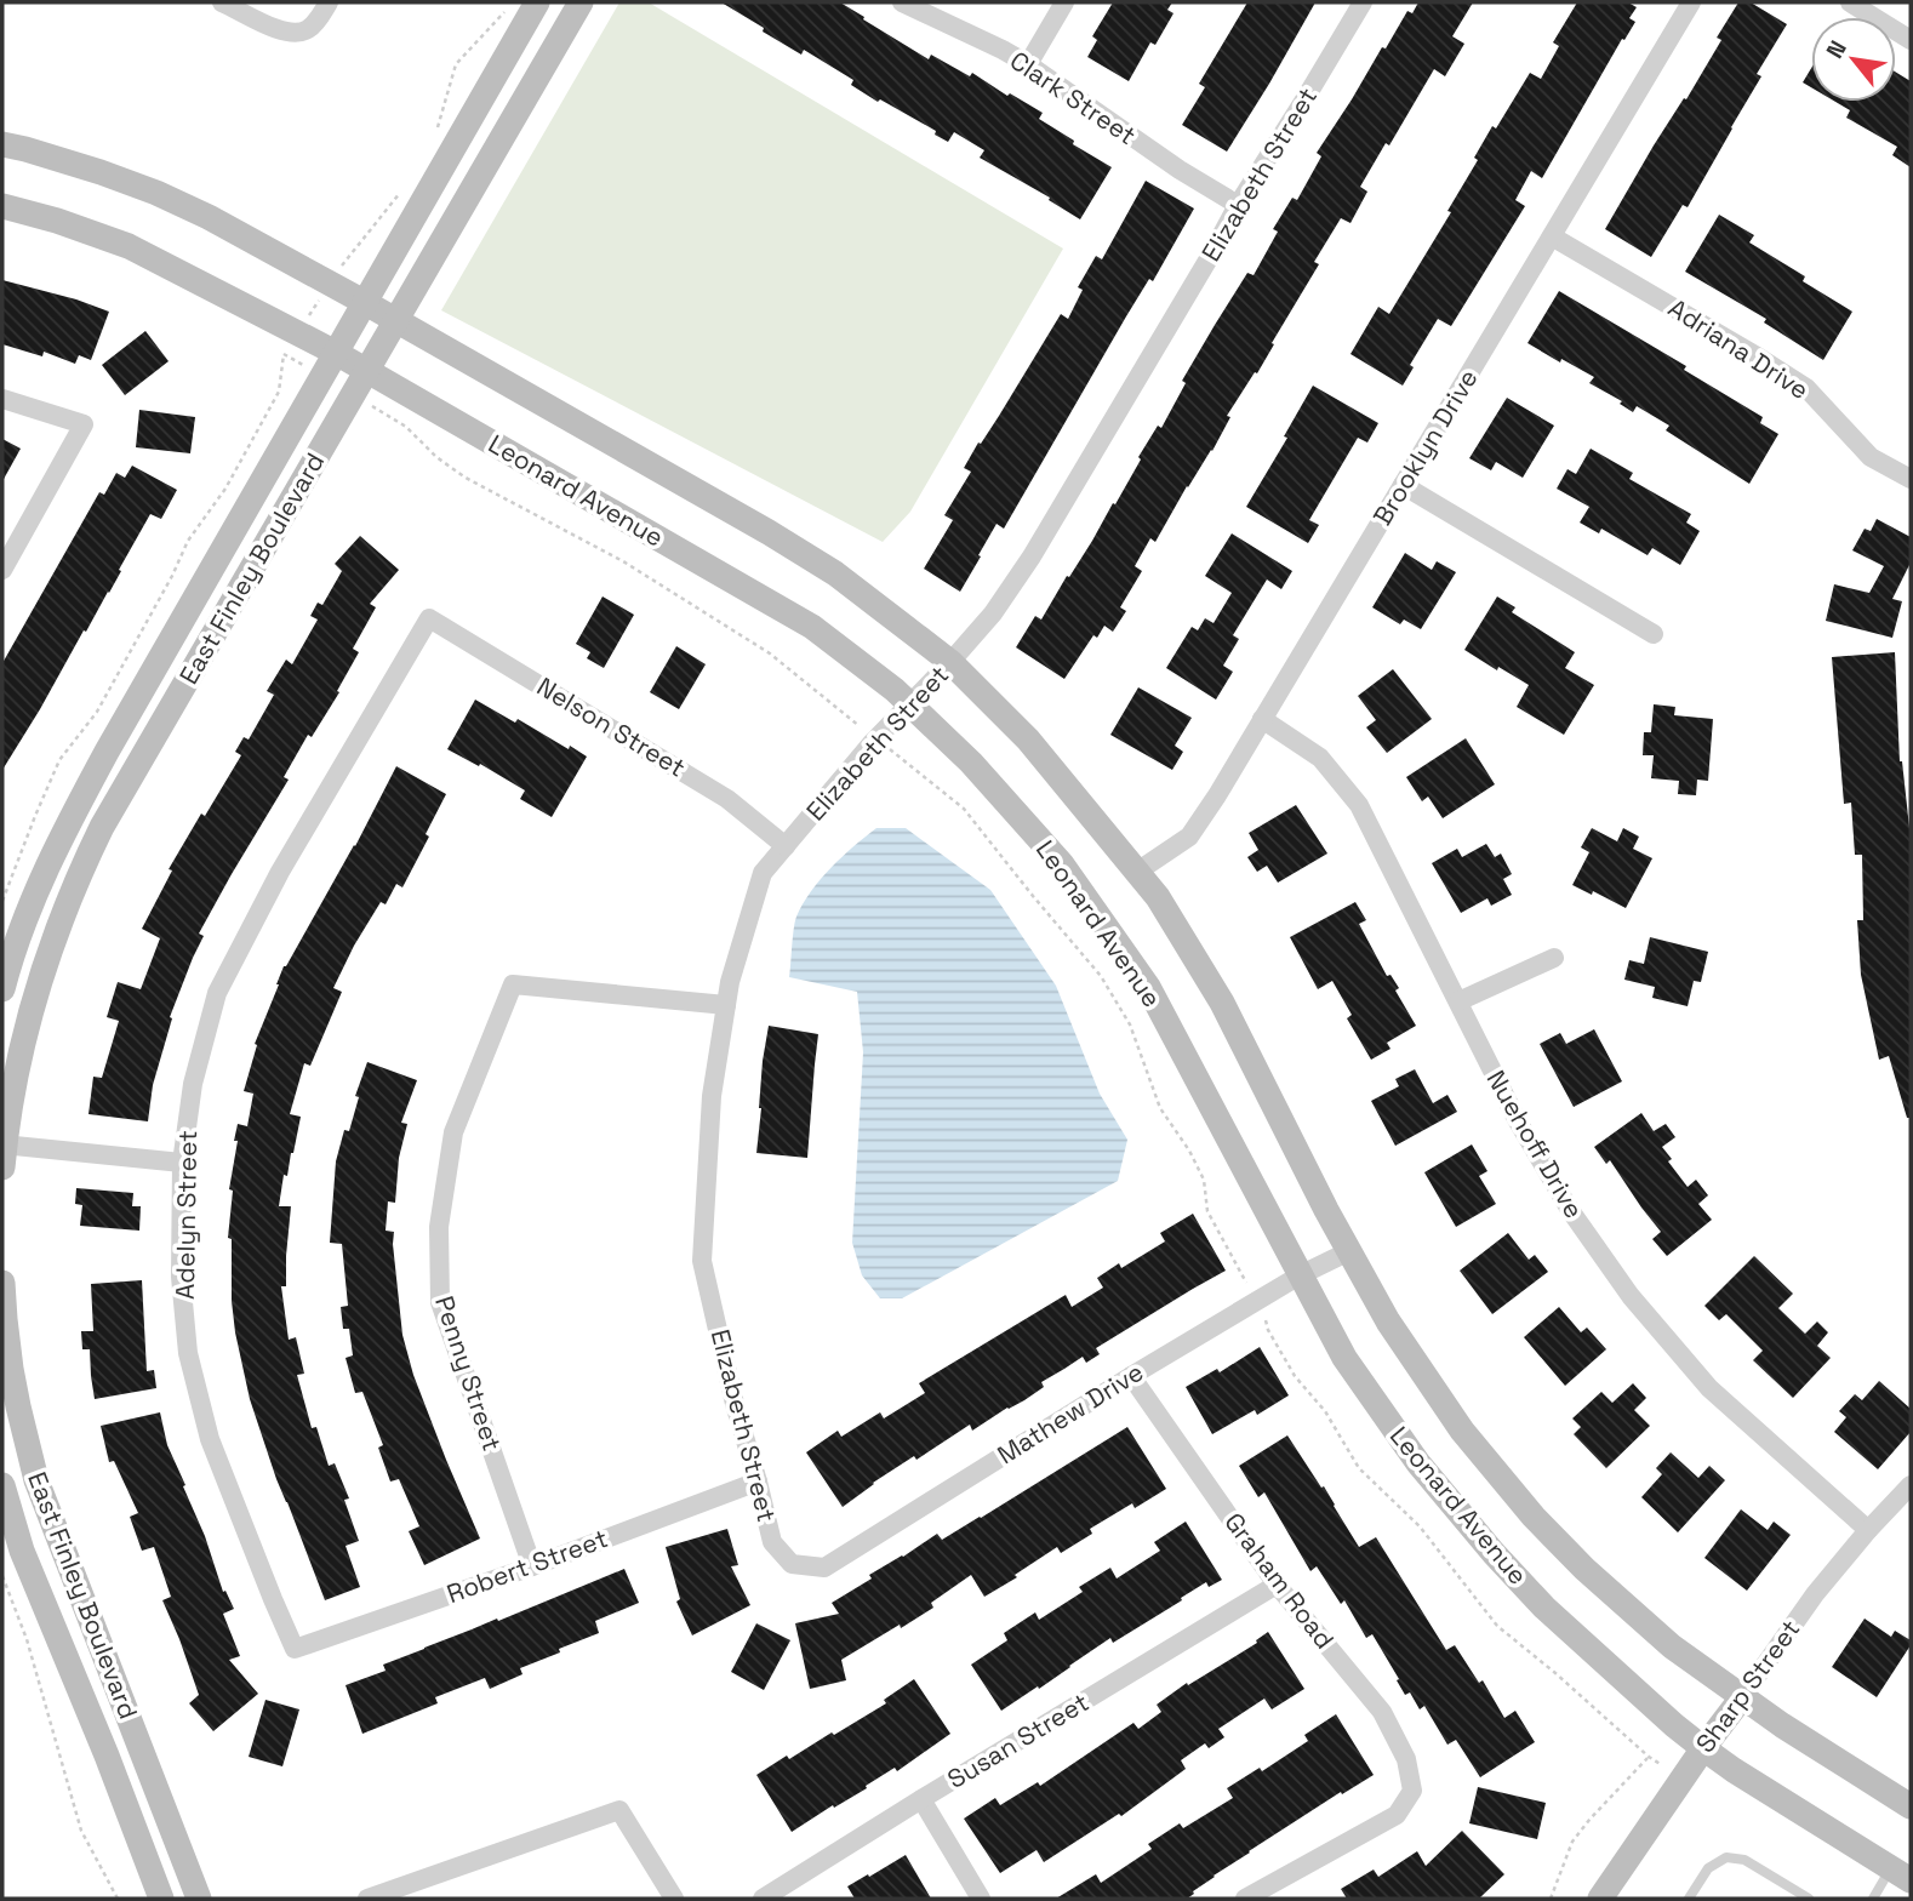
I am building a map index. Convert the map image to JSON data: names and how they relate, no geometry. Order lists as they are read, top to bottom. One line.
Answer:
{"streets":{"street":["Clark Street","Elizabeth Street","Adriana Drive","Brooklyn Drive","Leonard Avenue","East Finley Boulevard","Nelson Street","Nuehoff Drive","Adelyn Street","Penny Street","Mathew Drive","Robert Street","Graham Road","Sharp Street","Susan Street"]},"crossings":[["Clark Street","Elizabeth Street"],["Elizabeth Street","Leonard Avenue"],["Elizabeth Street","Nelson Street"],["Elizabeth Street","Penny Street"],["Elizabeth Street","Mathew Drive"],["Elizabeth Street","Robert Street"],["Adriana Drive","Brooklyn Drive"],["Brooklyn Drive","Leonard Avenue"],["Brooklyn Drive","Nuehoff Drive"],["Leonard Avenue","East Finley Boulevard"],["Leonard Avenue","Mathew Drive"],["Leonard Avenue","Sharp Street"],["Nelson Street","Adelyn Street"],["Nuehoff Drive","Sharp Street"],["Adelyn Street","Robert Street"],["Penny Street","Robert Street"],["Mathew Drive","Graham Road"],["Graham Road","Susan Street"]],"north":"top left"}
